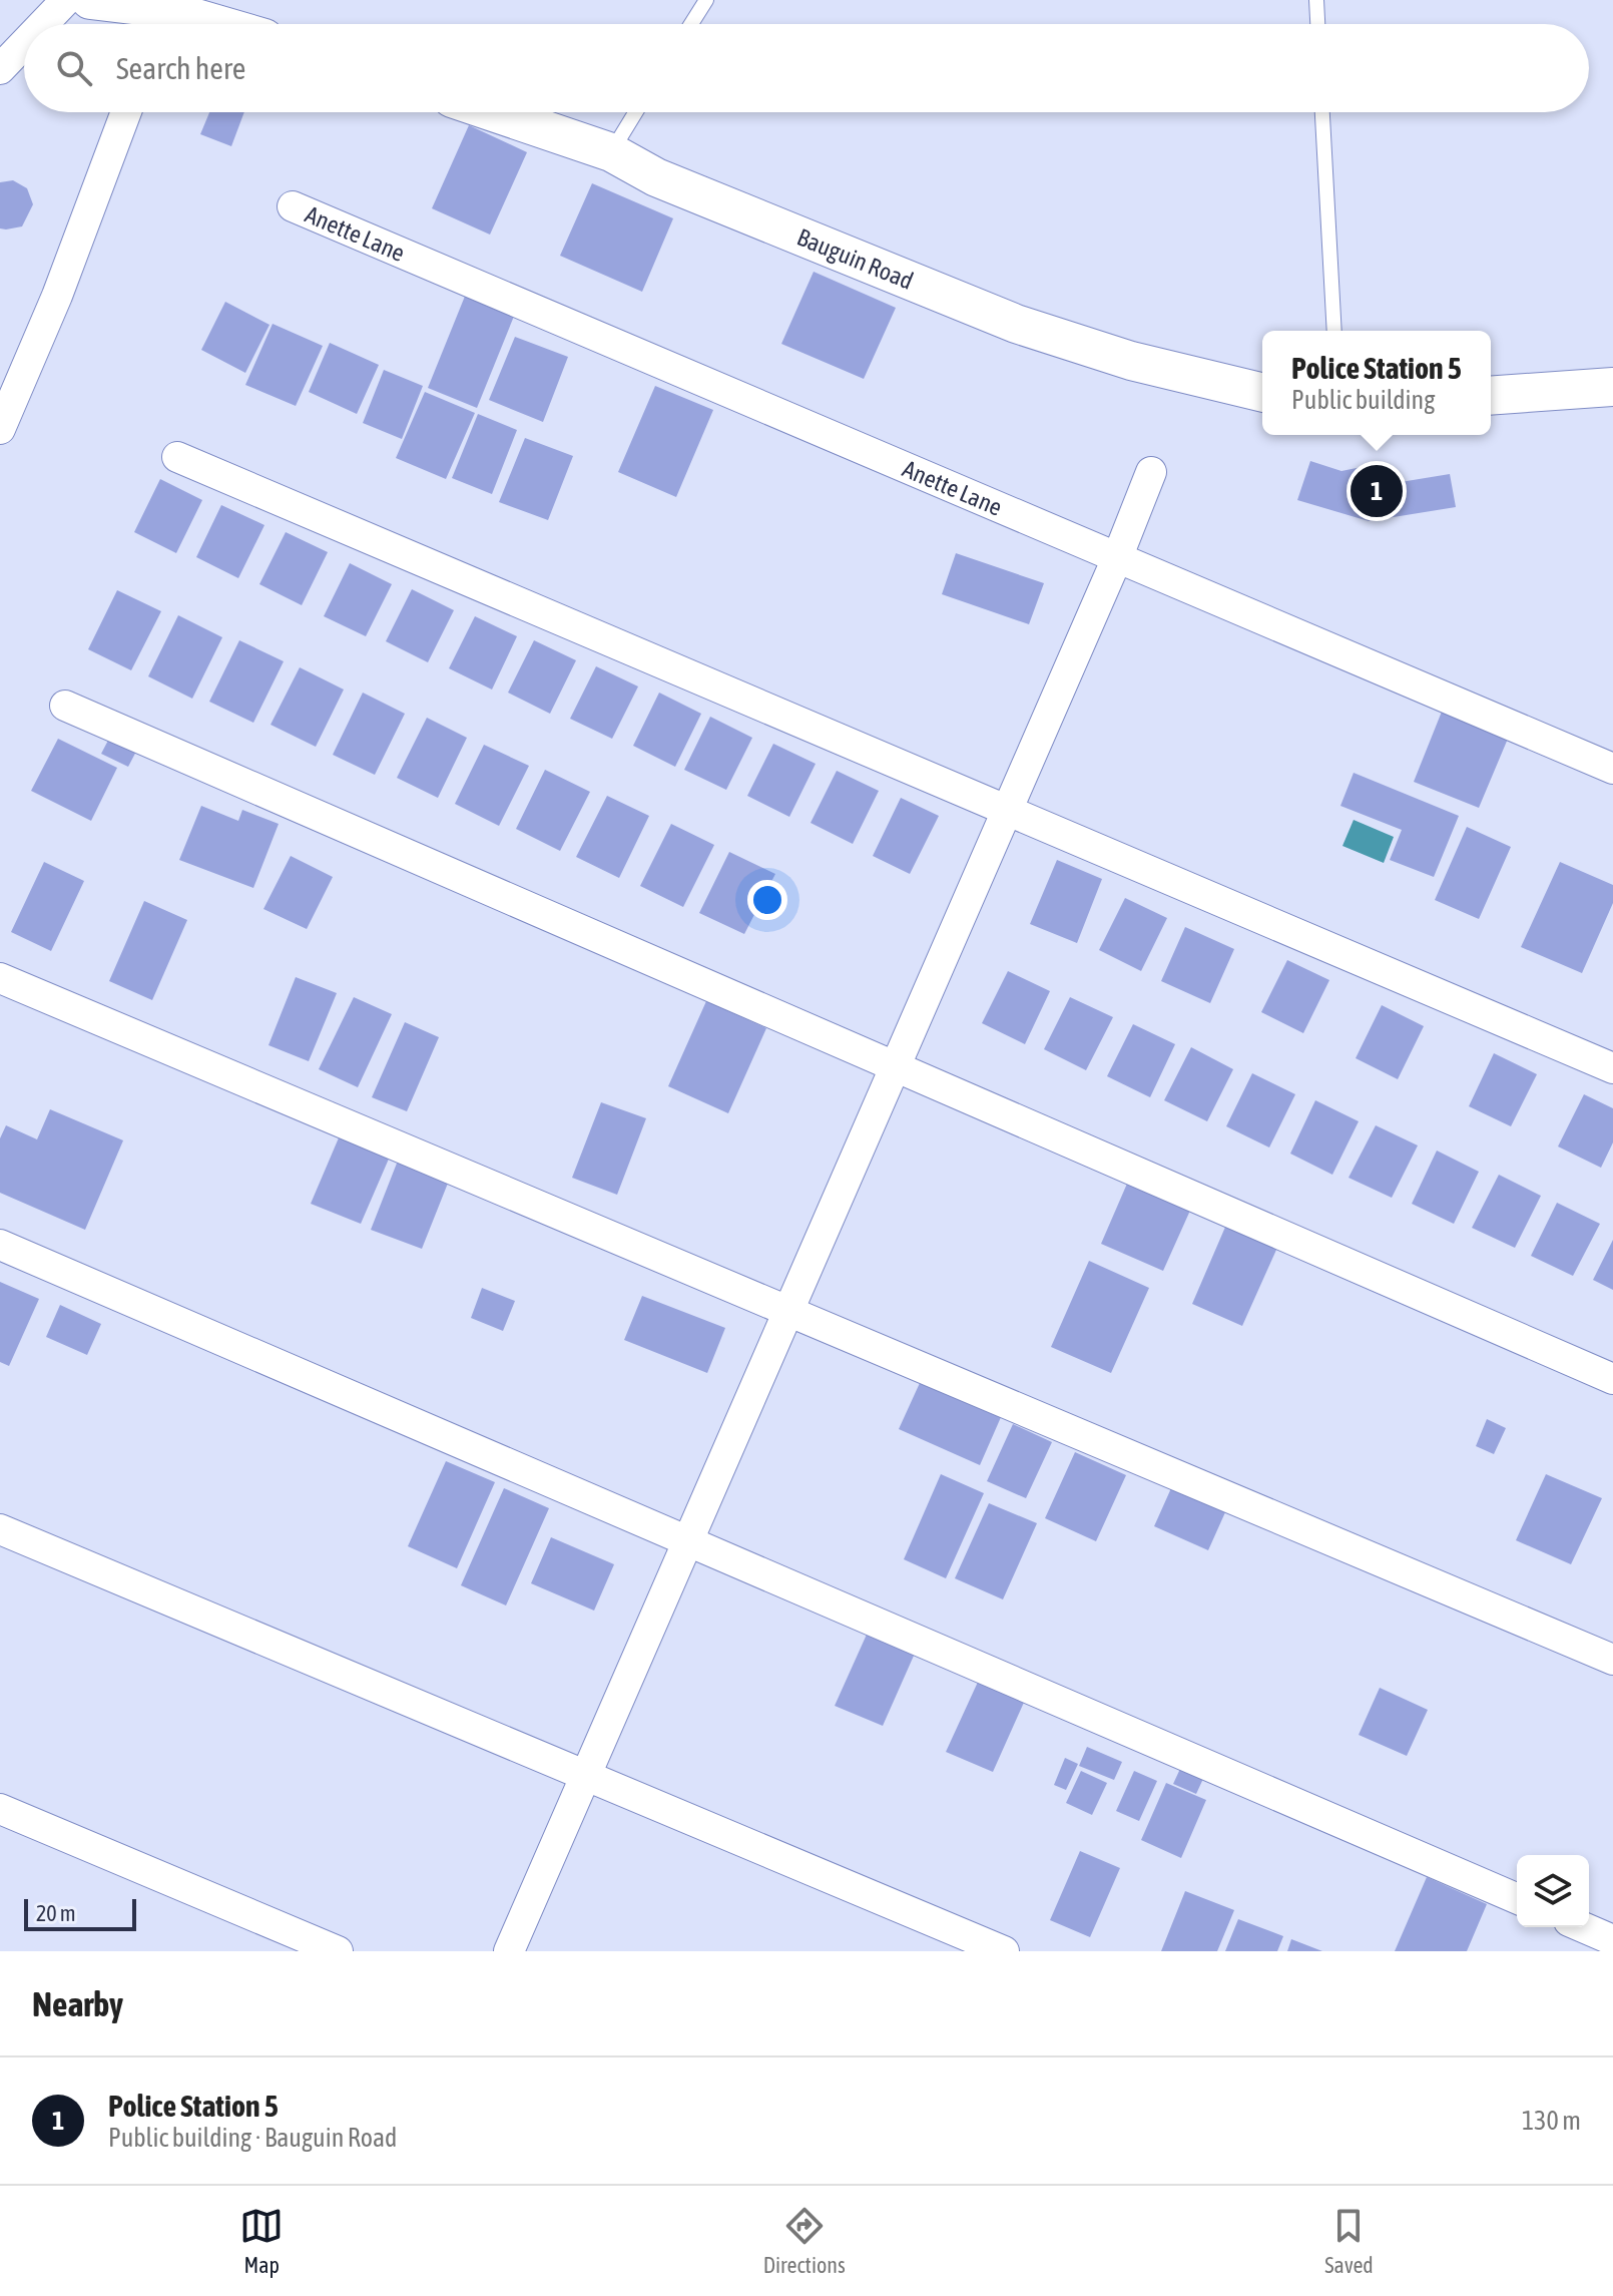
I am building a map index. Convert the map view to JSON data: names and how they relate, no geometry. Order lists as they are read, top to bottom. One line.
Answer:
{"streets":{"street":["Anette Lane","Bauguin Road"]},"scale_bar":"20 m","page":{"search":"Search here","popup":["Police Station 5","Public building"],"pins":"1","scale":"20 m","heading":"Nearby","list":[{"mark":"1","name":"Police Station 5","note":"Public building · Bauguin Road","value":"130 m"}],"nav":["Map","Directions","Saved"]}}
